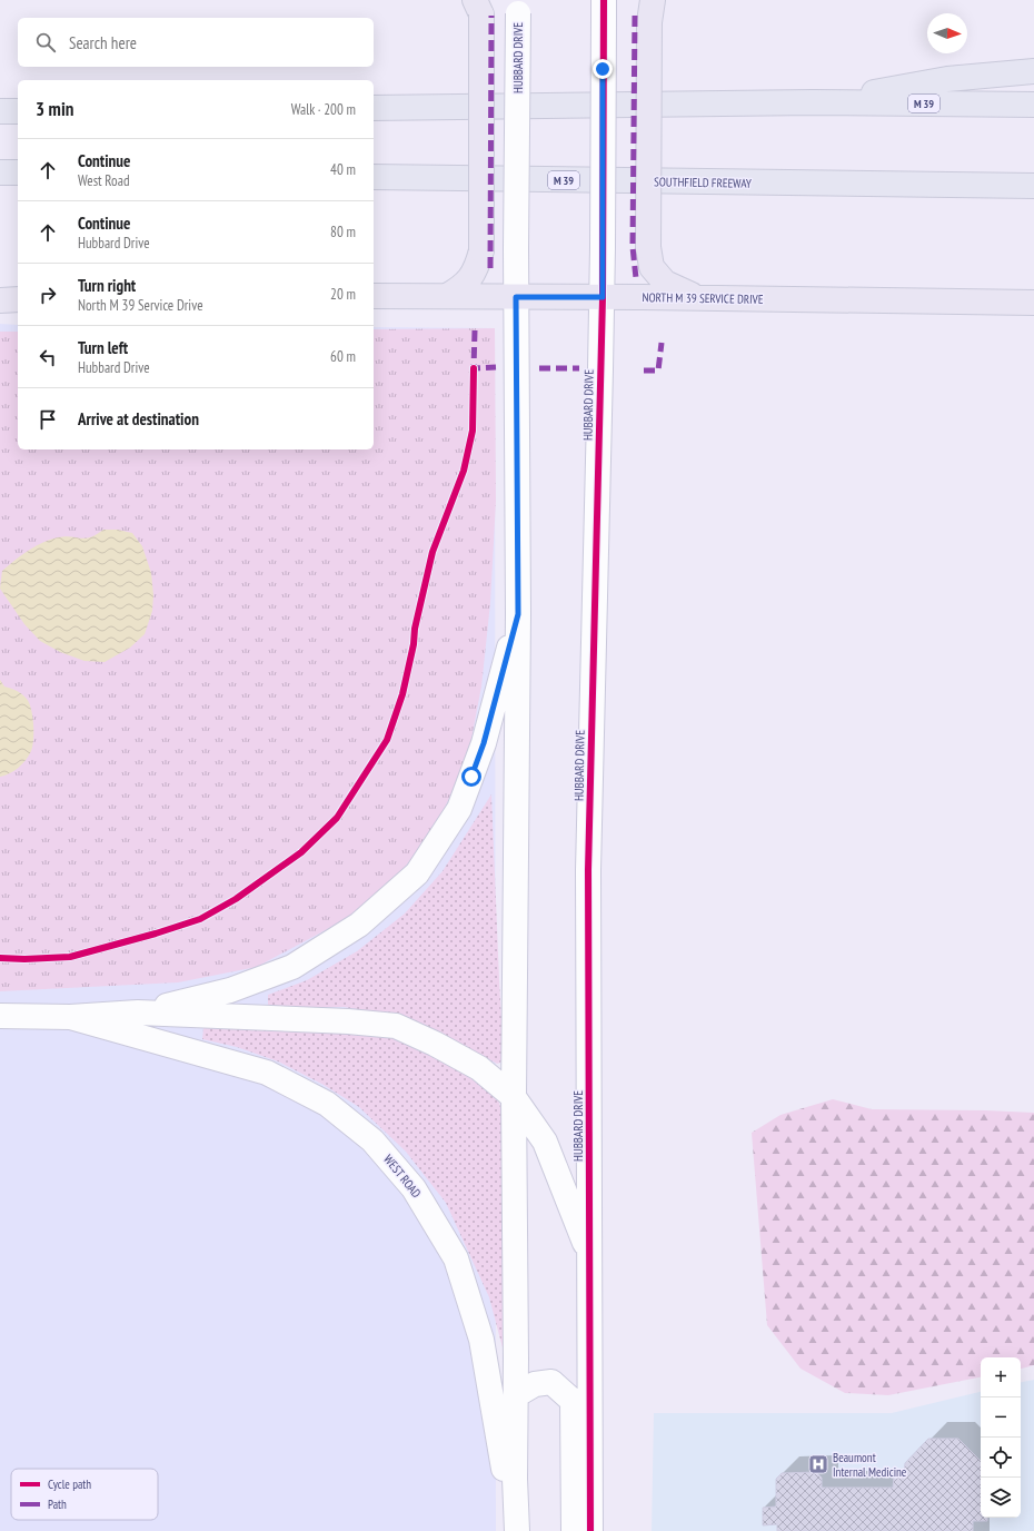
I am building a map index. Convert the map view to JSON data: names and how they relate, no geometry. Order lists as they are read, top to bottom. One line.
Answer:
{"streets":{"highway":["M 39","SOUTHFIELD FREEWAY"],"main road":["NORTH M 39 SERVICE DRIVE"],"street":["HUBBARD DRIVE","WEST ROAD"]},"crossings":[["HUBBARD DRIVE","NORTH M 39 SERVICE DRIVE"],["HUBBARD DRIVE","WEST ROAD"]],"places":{"hospital":["Beaumont Internal Medicine"]},"legend":["Cycle path","Path"],"north":"right","page":{"search":"Search here","heading":["3 min","Walk · 200 m"],"list":[["Continue","West Road","40 m"],["Continue","Hubbard Drive","80 m"],["Turn right","North M 39 Service Drive","20 m"],["Turn left","Hubbard Drive","60 m"],"Arrive at destination"],"map_buttons":["+","−"]}}
